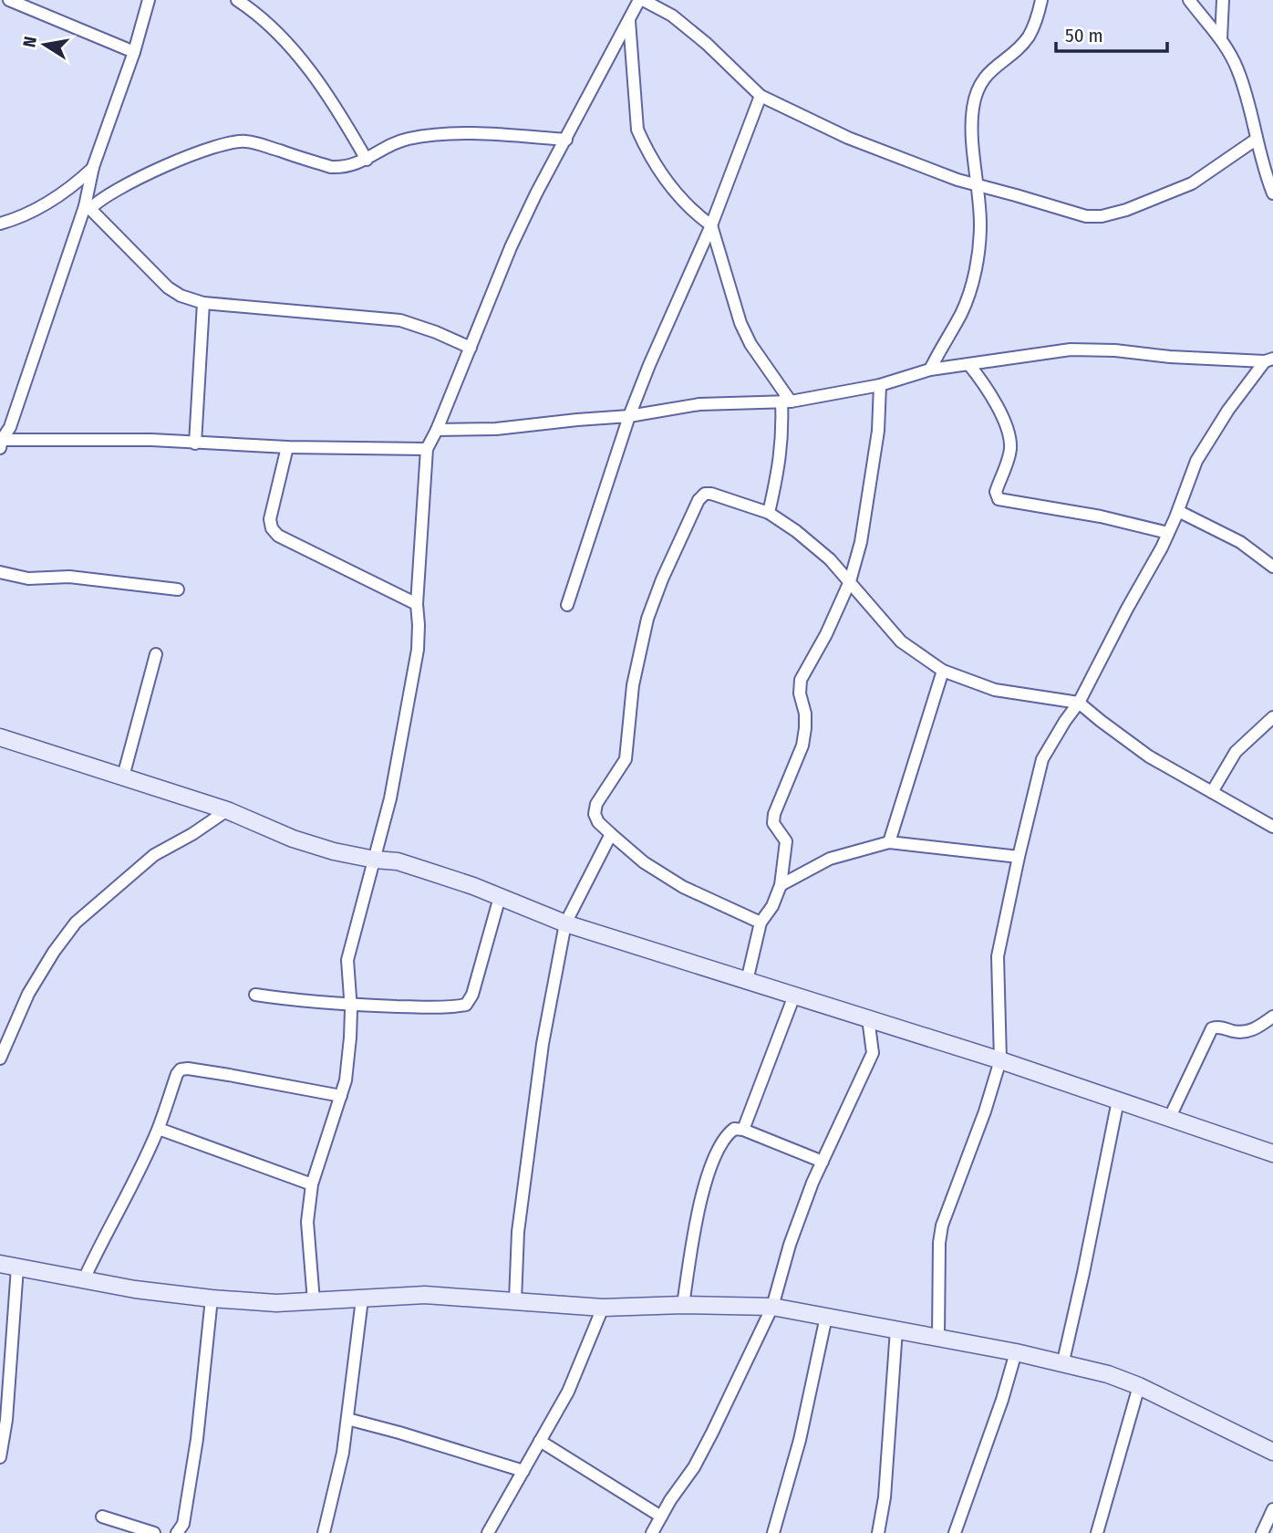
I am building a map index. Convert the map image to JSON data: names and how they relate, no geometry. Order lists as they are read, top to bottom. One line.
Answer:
{"scale_bar":"50 m","north":"left"}
